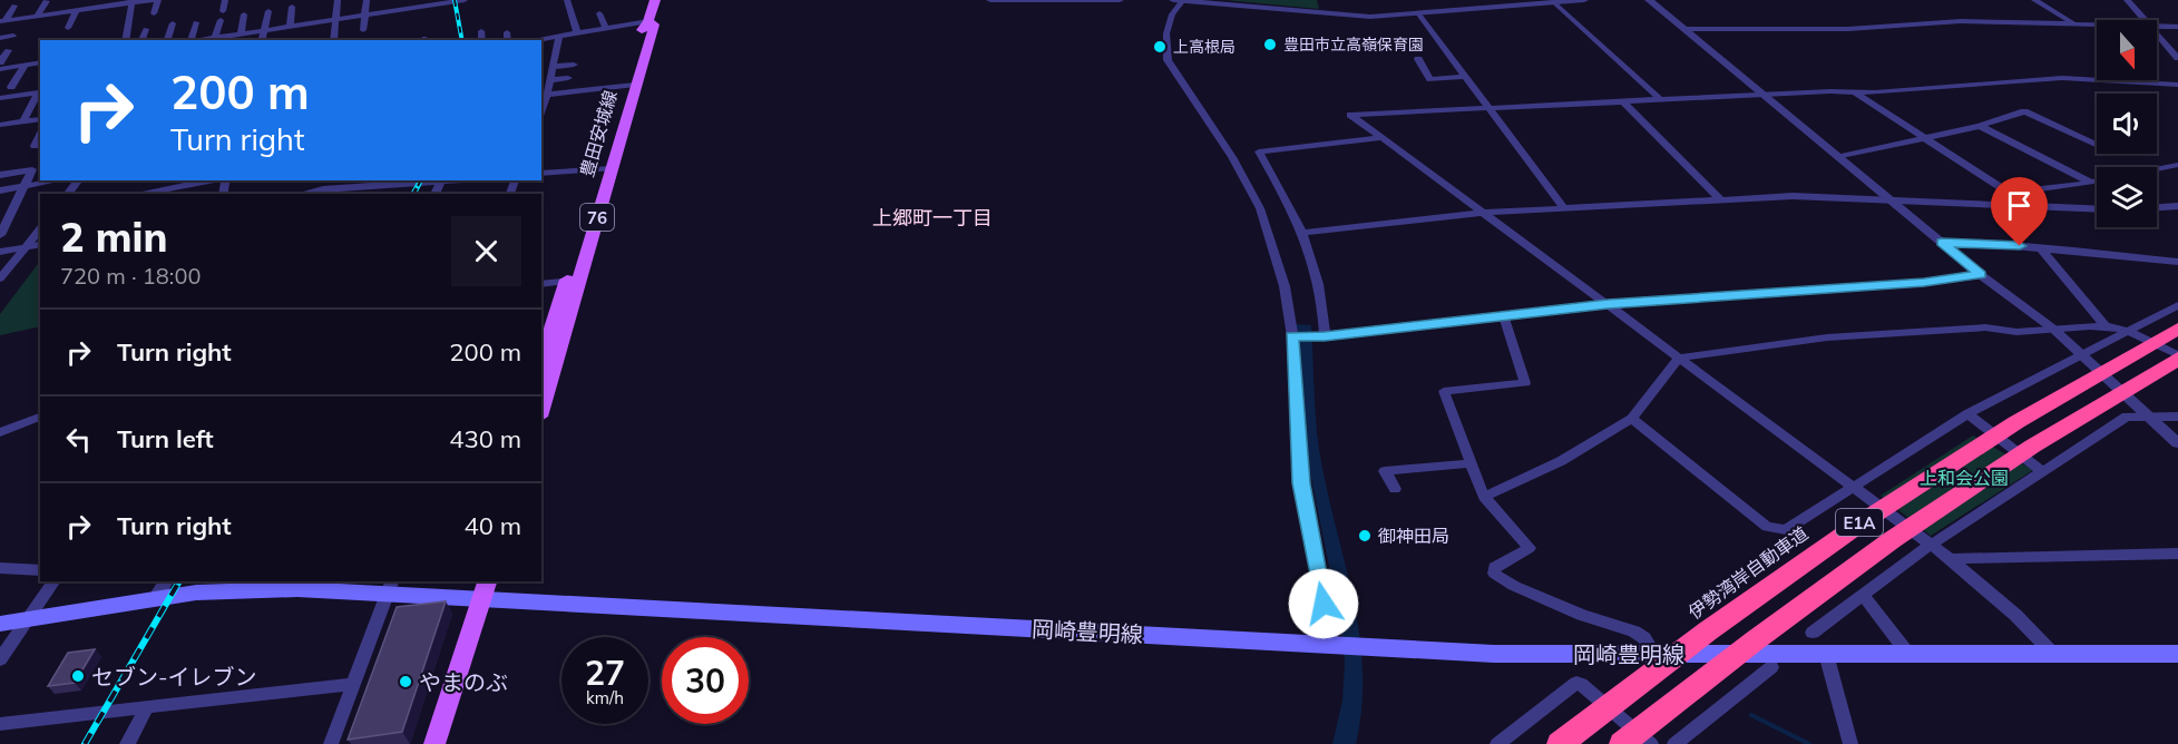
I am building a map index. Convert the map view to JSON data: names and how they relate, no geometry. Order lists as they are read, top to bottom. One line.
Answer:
{"streets":{"highway":["E1A","伊勢湾岸自動車道"],"main road":["豊田安城線","76","岡崎豊明線"]},"districts":["上郷町一丁目"],"parks":["上和会公園"],"places":["豊田市立高嶺保育園","上高根局","御神田局","セブン-イレブン","やまのぶ"],"north":"bottom","page":{"turn":["200 m","Turn right"],"heading":["2 min","720 m · 18:00"],"list":[{"name":"Turn right","value":"200 m"},{"name":"Turn left","value":"430 m"},{"name":"Turn right","value":"40 m"}],"speed":"27 km/h","limit":"30"}}
